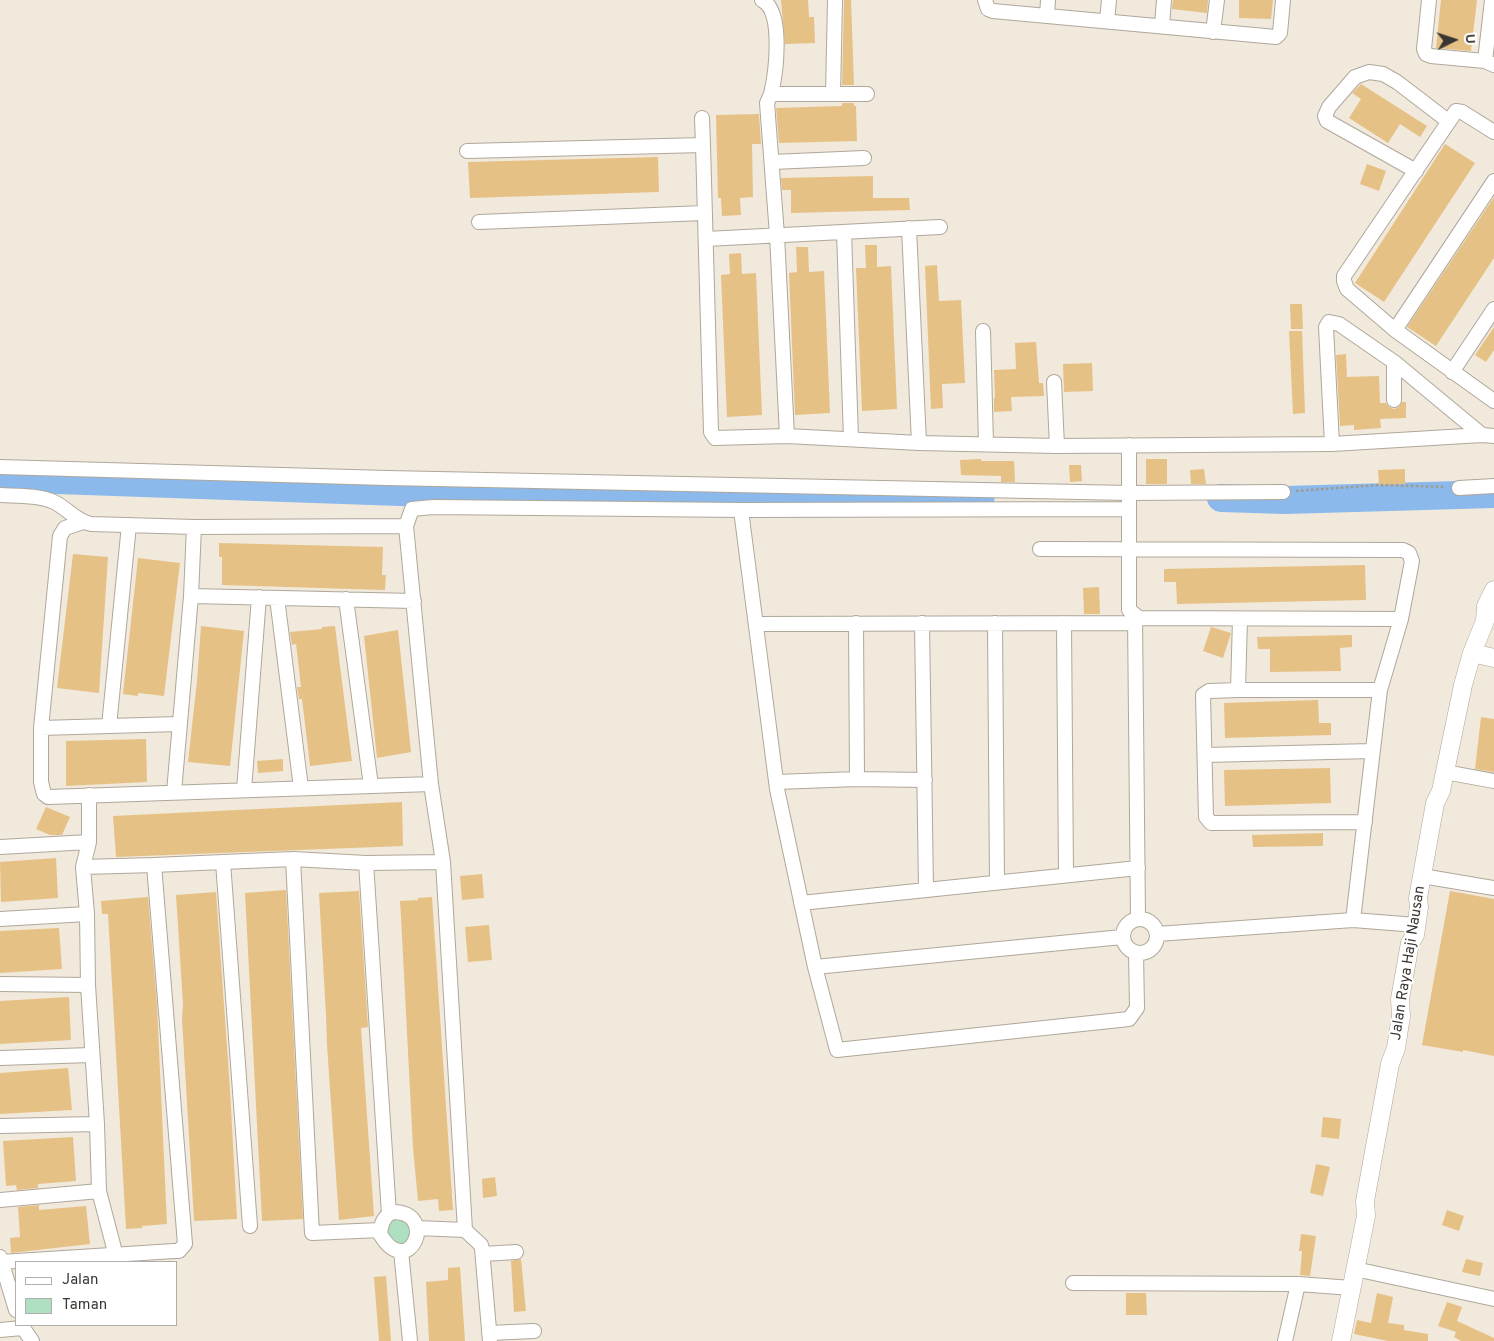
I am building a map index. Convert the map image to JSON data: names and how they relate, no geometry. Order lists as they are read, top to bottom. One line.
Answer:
{"streets":{"street":["Jalan Raya Haji Nausan"]},"legend":["Jalan","Taman"],"north":"right"}
